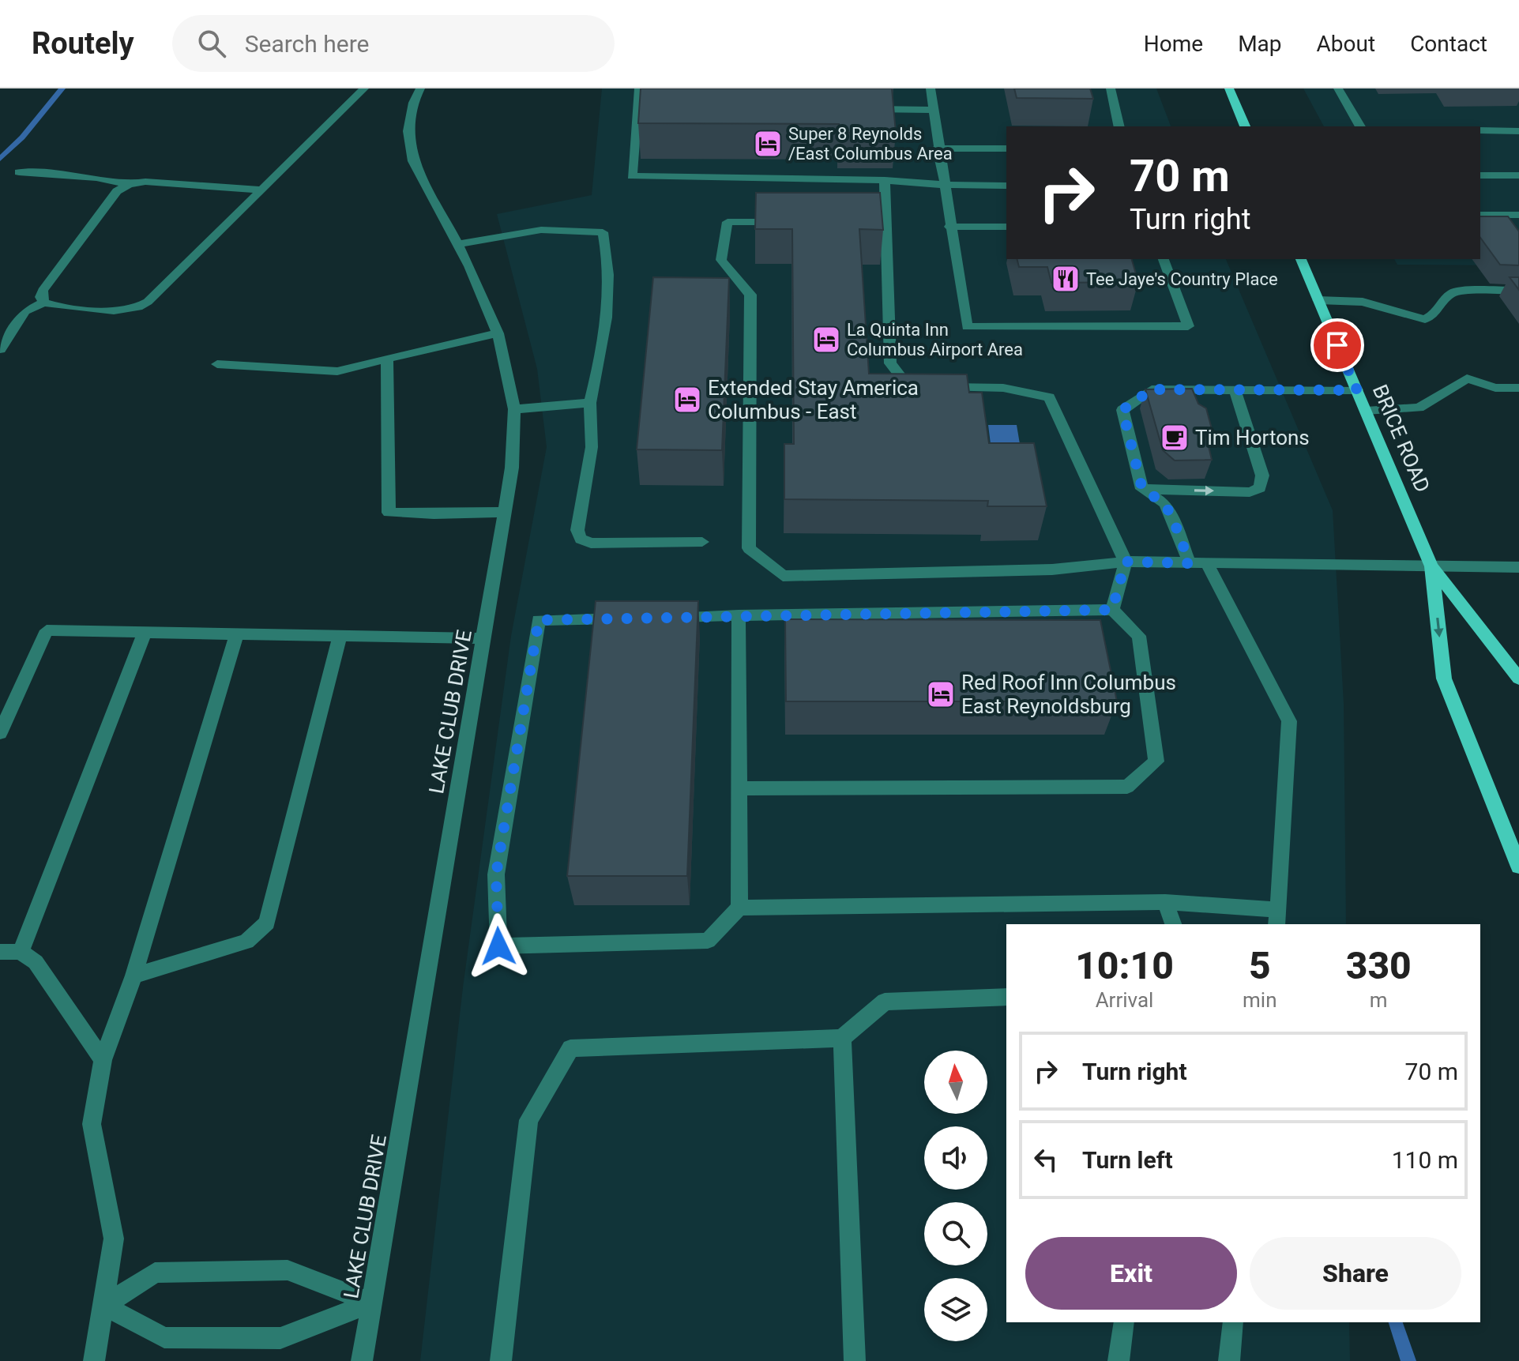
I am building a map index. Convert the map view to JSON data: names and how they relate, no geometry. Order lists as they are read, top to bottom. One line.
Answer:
{"streets":{"main road":["BRICE ROAD"],"street":["LAKE CLUB DRIVE"]},"places":{"hotel":["Super 8 Reynolds /East Columbus Area","La Quinta Inn Columbus Airport Area","Extended Stay America Columbus - East","Red Roof Inn Columbus East Reynoldsburg"],"restaurant":["Tee Jaye's Country Place"],"cafe":["Tim Hortons"]},"north":"top","page":{"header":"Routely","search":"Search here","nav":["Home","Map","About","Contact"],"turn":["70 m","Turn right"],"eta":["10:10","Arrival","5","min","330","m"],"list":[{"name":"Turn right","value":"70 m"},{"name":"Turn left","value":"110 m"}],"buttons":["Exit","Share"]}}
